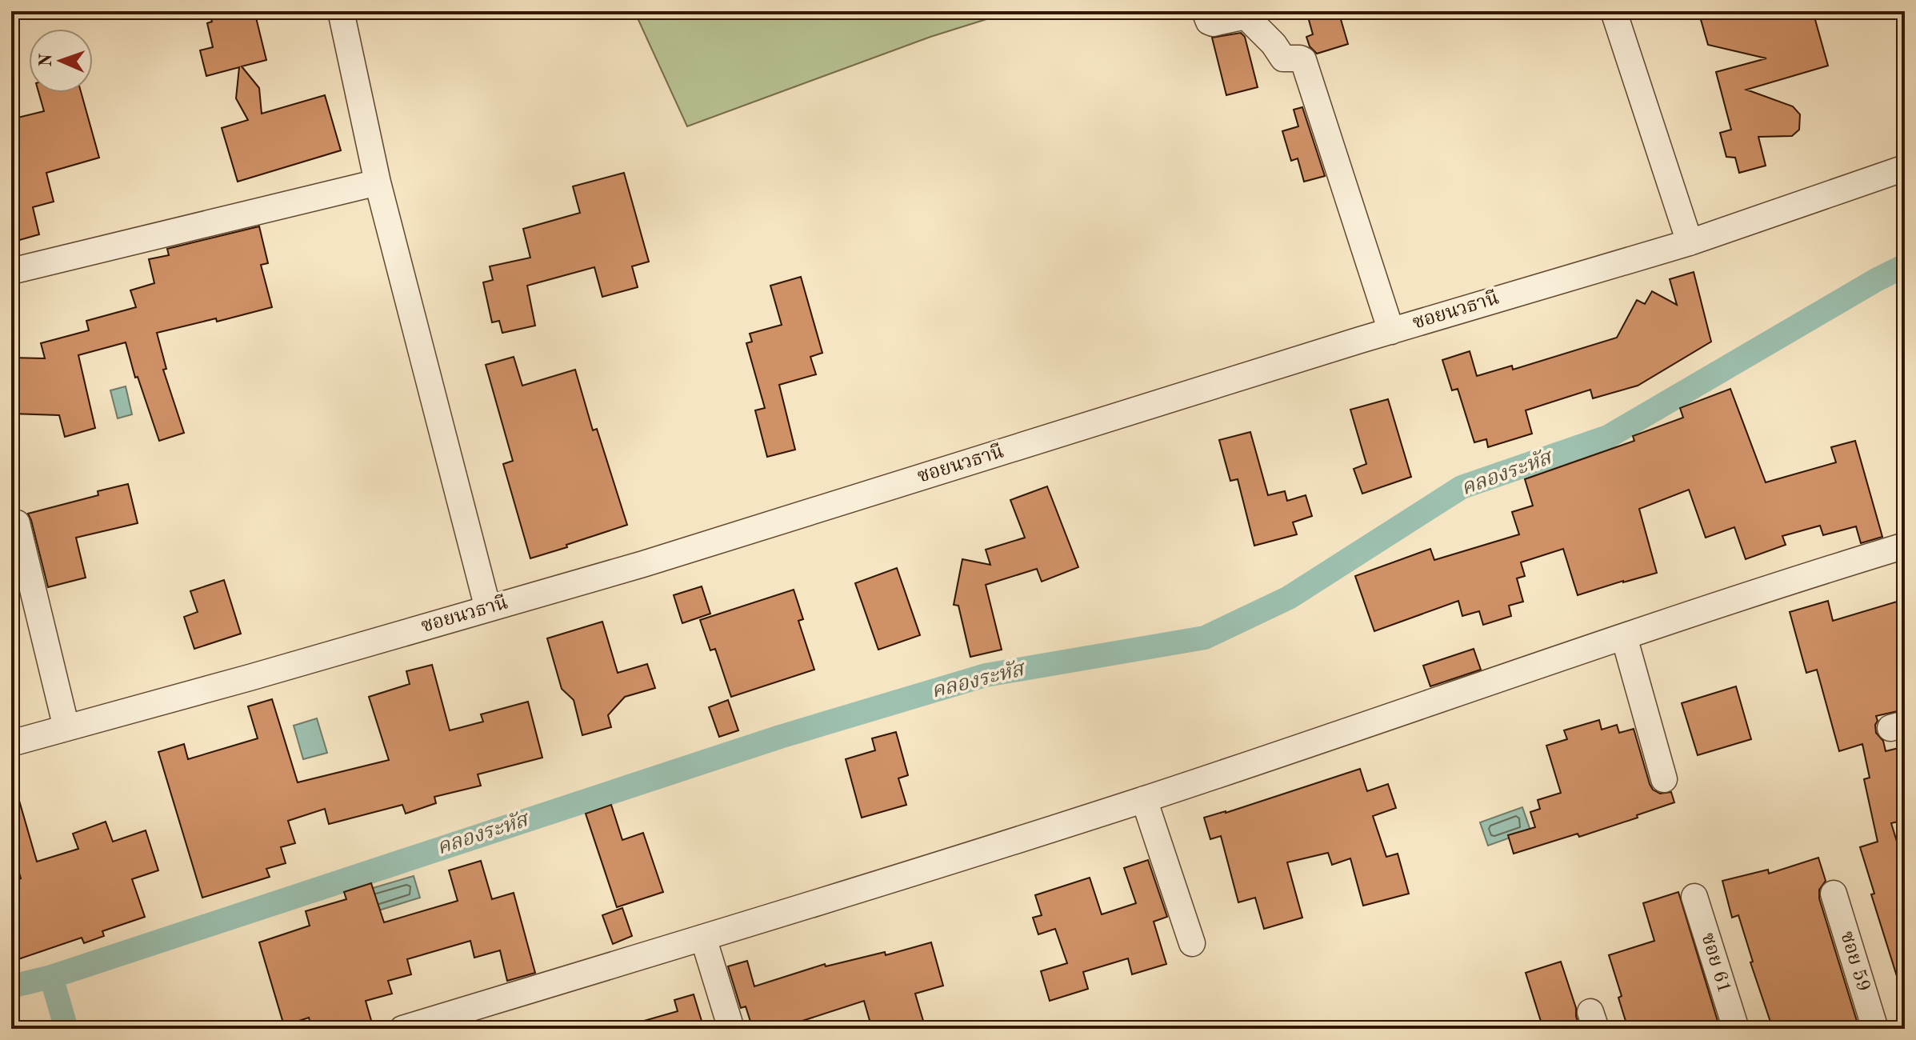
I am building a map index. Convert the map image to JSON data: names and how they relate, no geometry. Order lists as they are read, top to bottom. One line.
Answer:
{"streets":{"street":["ซอยนวธานี","ซอย 59","ซอย 61"]},"water":["คลองระหัส"],"north":"left"}
